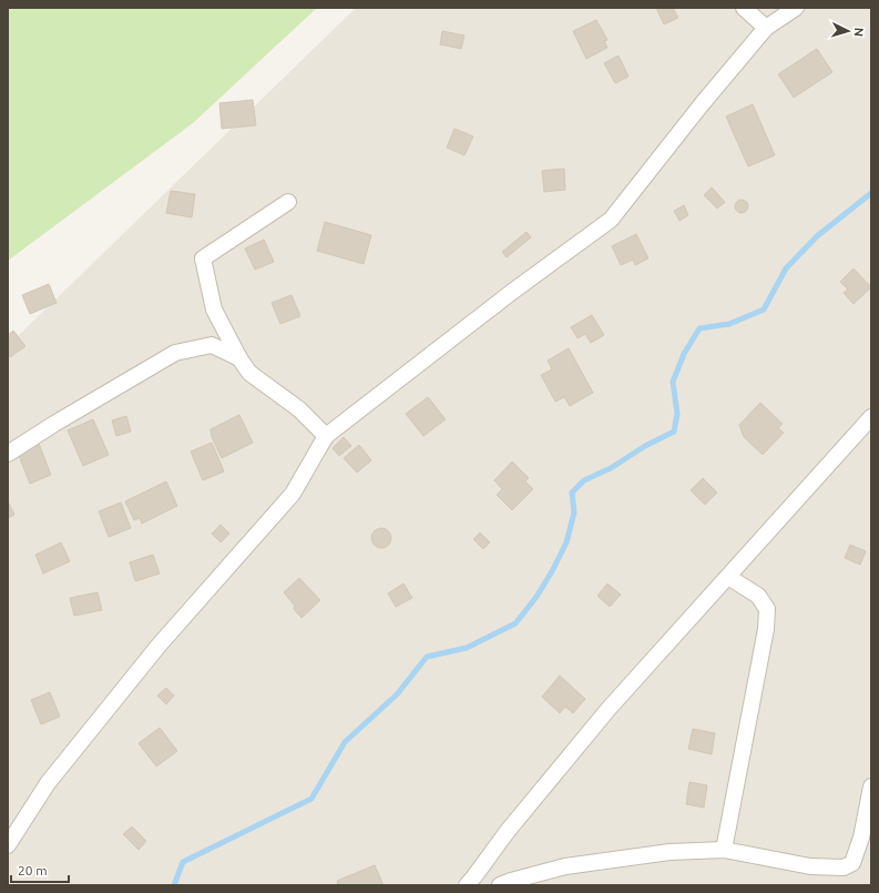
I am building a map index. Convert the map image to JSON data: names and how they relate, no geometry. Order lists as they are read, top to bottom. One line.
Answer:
{"scale_bar":"20 m","north":"right"}
